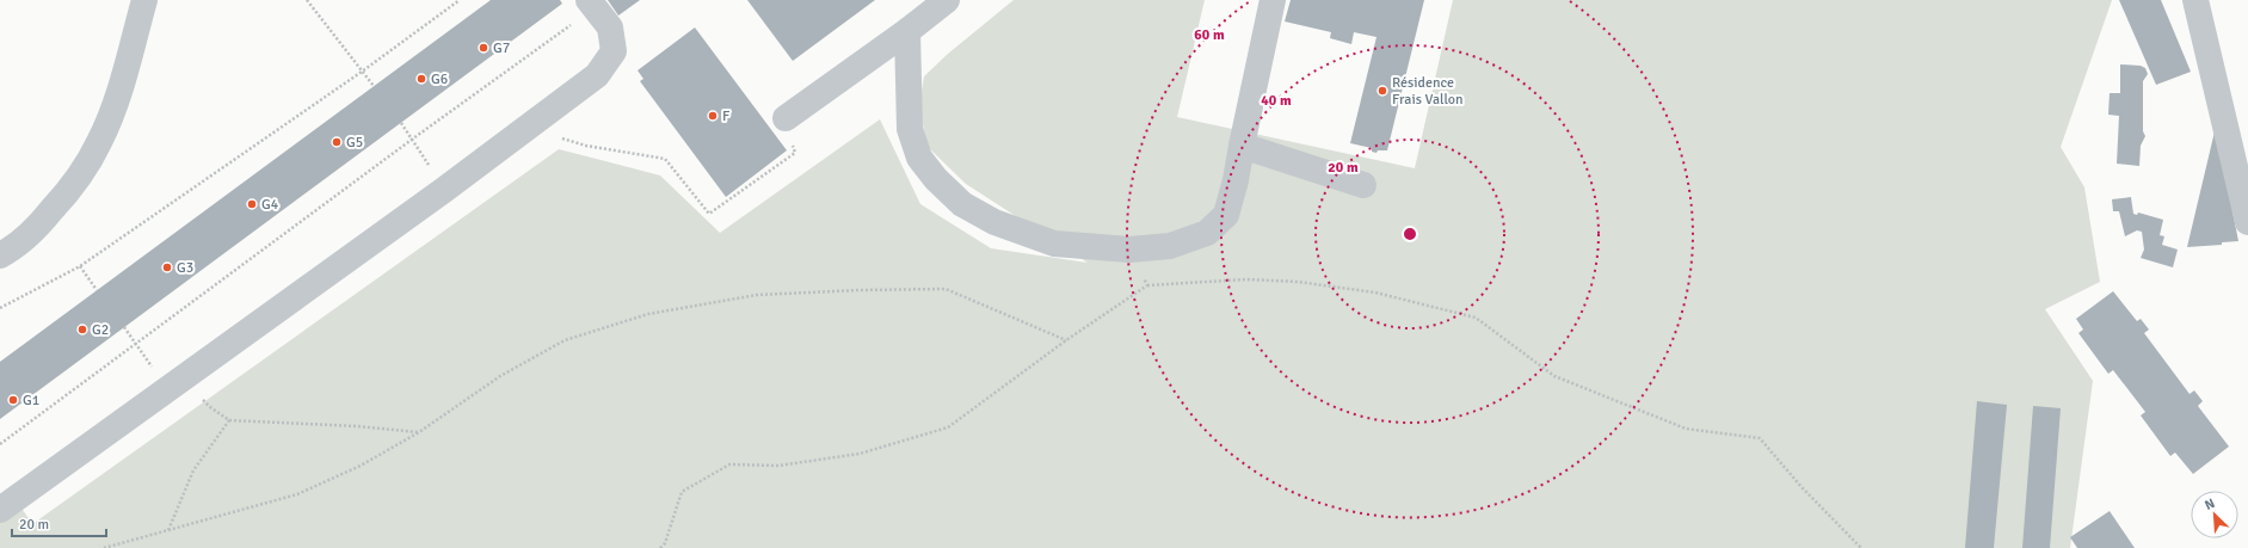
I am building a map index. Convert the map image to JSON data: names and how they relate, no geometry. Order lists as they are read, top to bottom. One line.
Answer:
{"places":["G7","G6","Résidence Frais Vallon","F","G5","G4","G3","G2","G1"],"scale_bar":"20 m","north":"top left","rings":["60 m","40 m","20 m"]}
